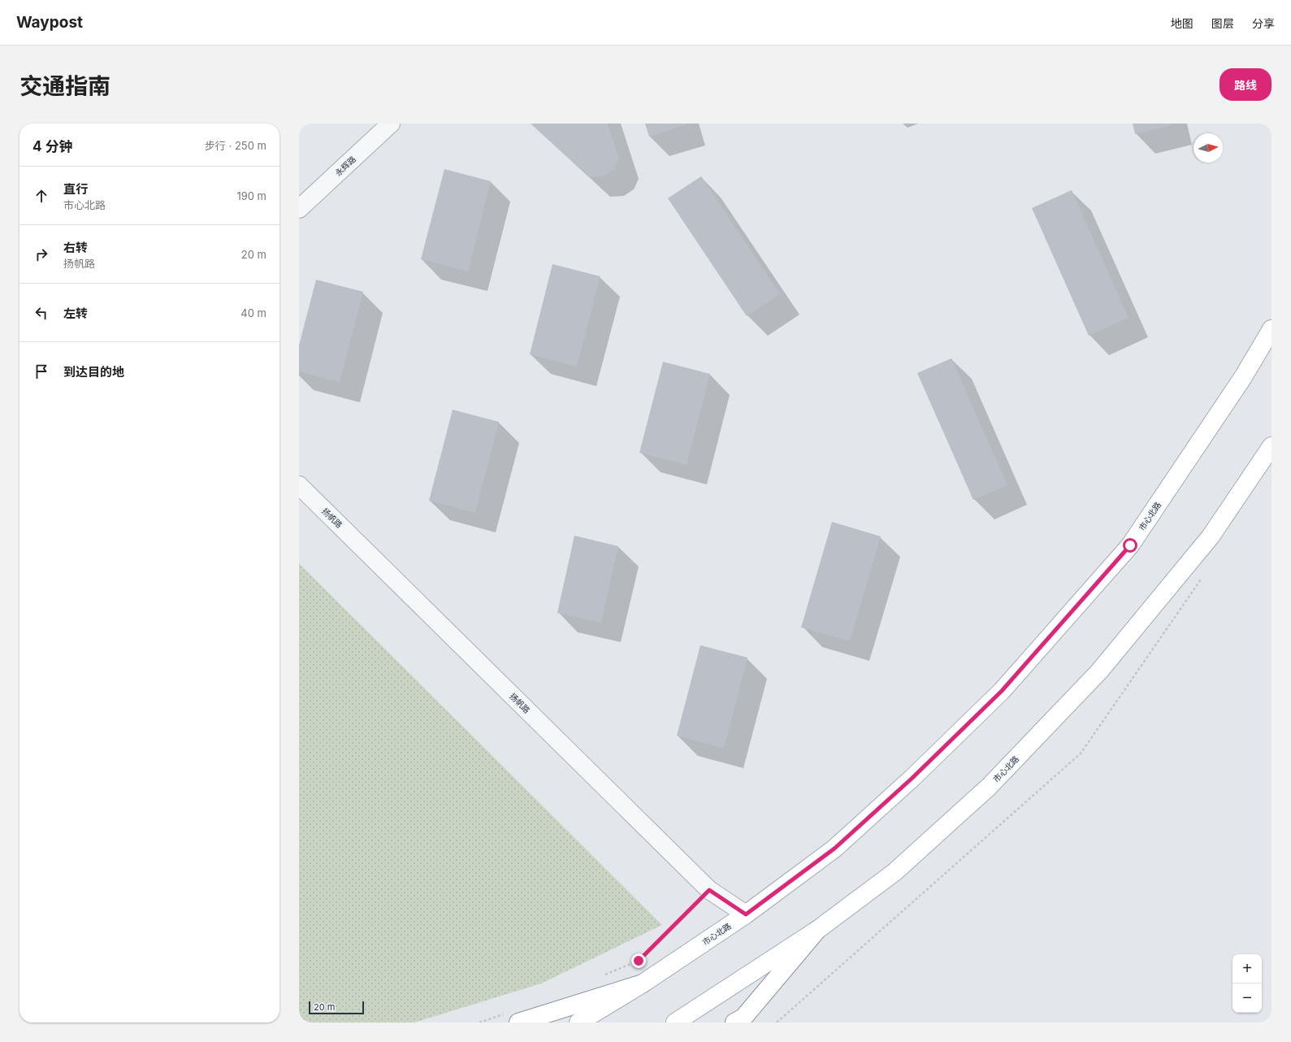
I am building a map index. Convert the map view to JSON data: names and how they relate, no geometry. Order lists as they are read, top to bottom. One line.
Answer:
{"streets":{"main road":["市心北路"],"street":["永辉路","扬帆路"]},"crossings":[["市心北路","扬帆路"]],"scale_bar":"20 m","north":"right","page":{"header":"Waypost","nav":["地图","图层","分享"],"title":"交通指南","buttons":"路线","heading":["4 分钟","步行 · 250 m"],"list":[["直行","市心北路","190 m"],["右转","扬帆路","20 m"],["左转","40 m"],"到达目的地"],"map_buttons":["+","−"],"scale":"20 m"}}
